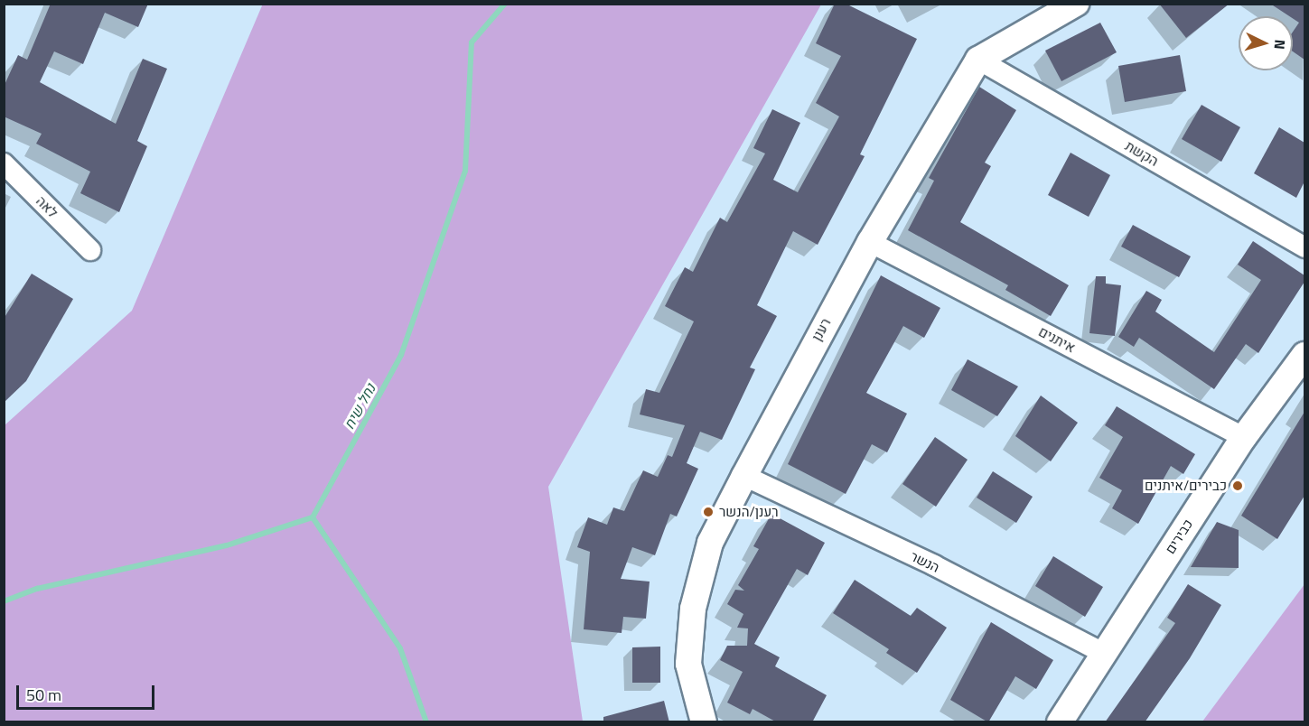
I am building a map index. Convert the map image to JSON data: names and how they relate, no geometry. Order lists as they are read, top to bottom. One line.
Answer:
{"streets":{"street":["הקשת","לאה","רענן","איתנים","כבירים","הנשר"]},"crossings":[["הקשת","רענן"],["רענן","איתנים"],["רענן","הנשר"],["איתנים","כבירים"],["כבירים","הנשר"]],"water":["נחל שיח"],"places":["כבירים/איתנים","רענן/הנשר"],"scale_bar":"50 m","north":"right"}
